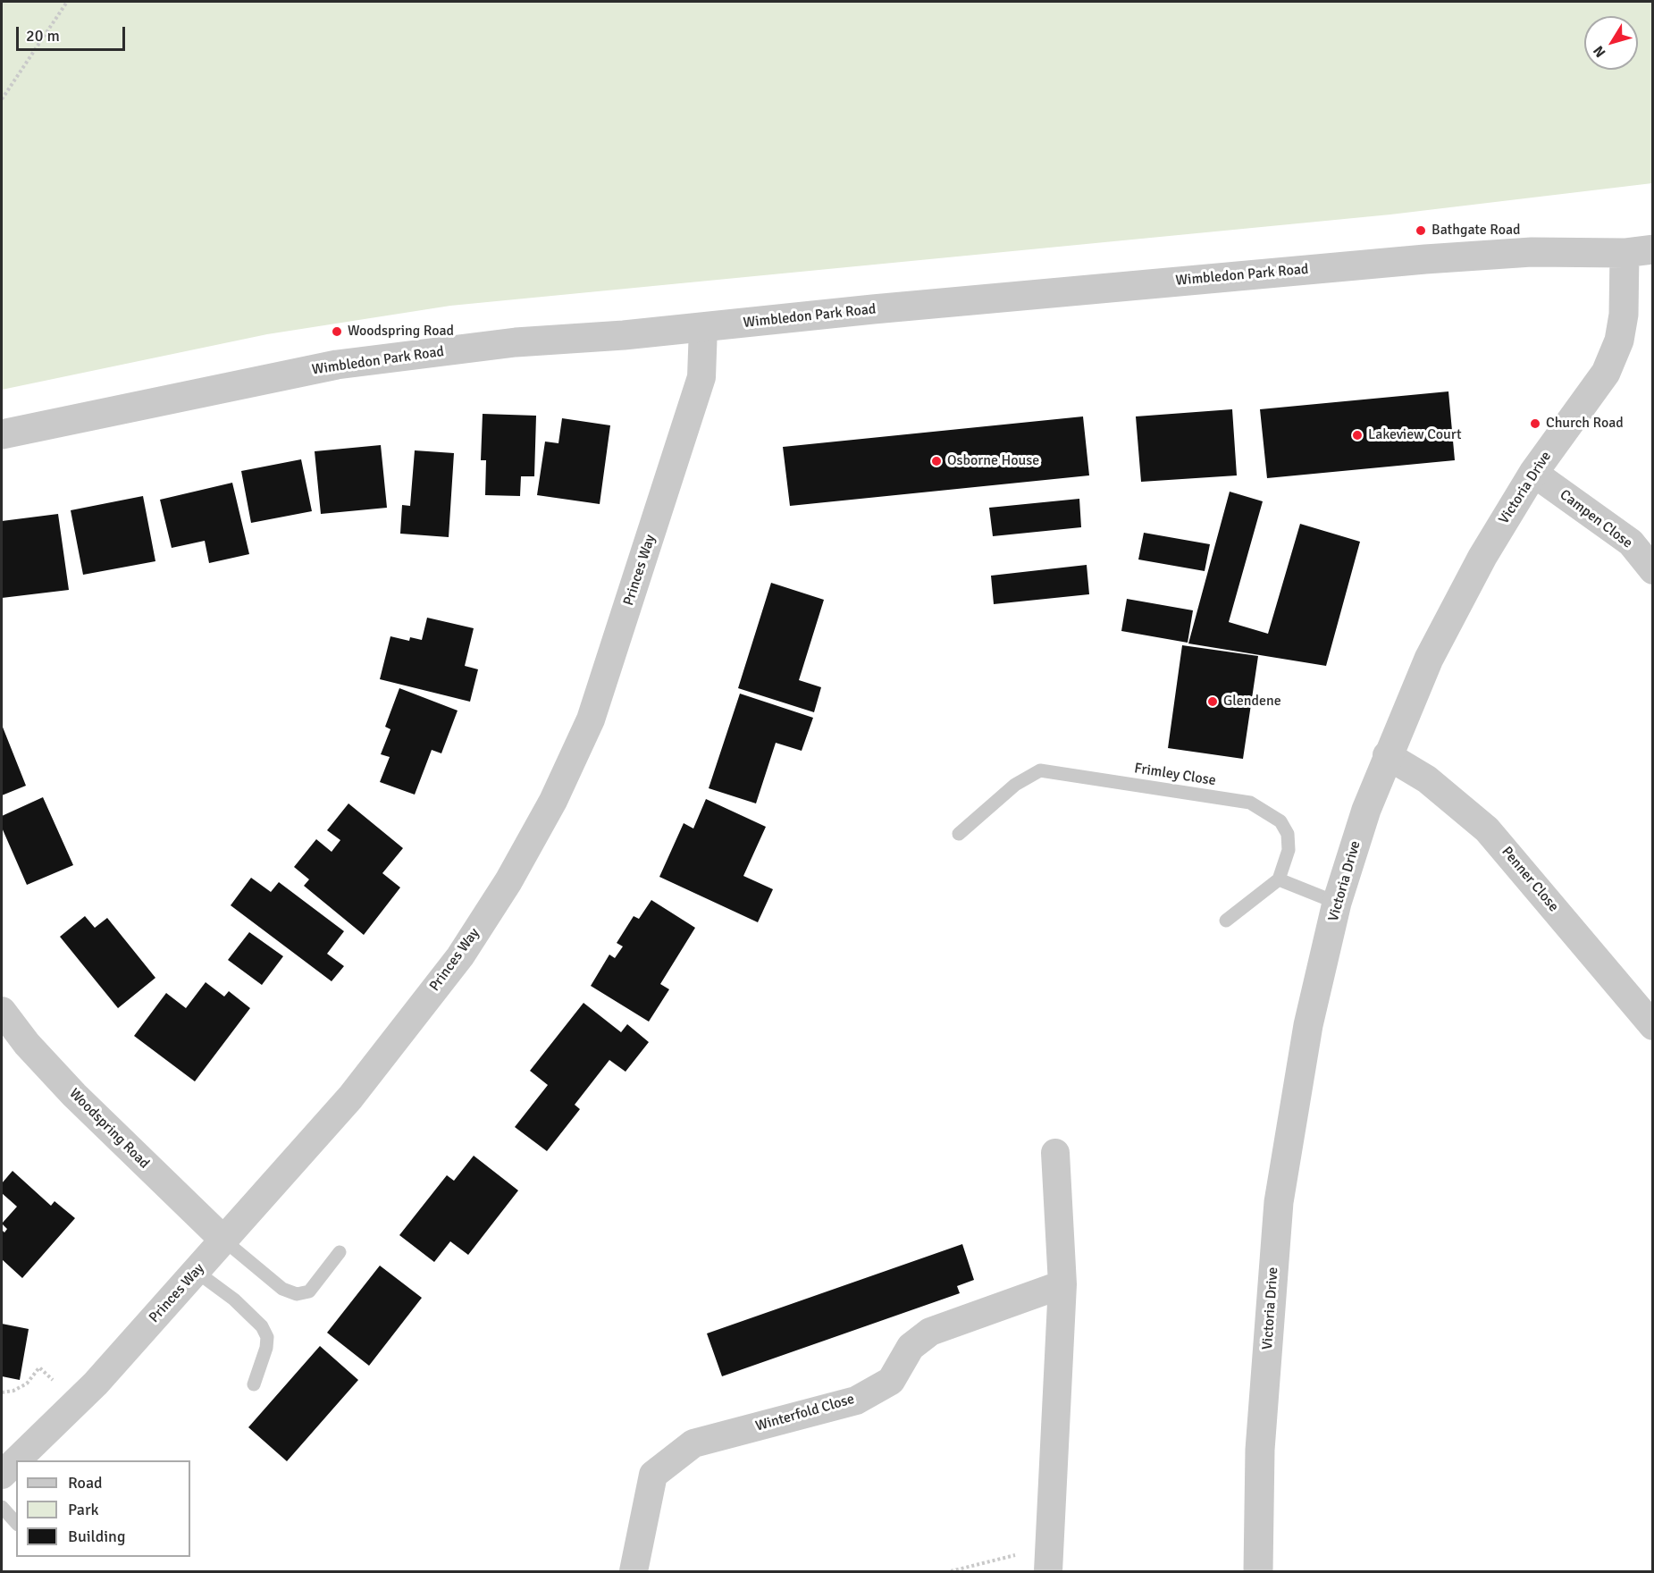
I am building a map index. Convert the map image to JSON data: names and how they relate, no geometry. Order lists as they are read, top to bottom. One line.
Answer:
{"streets":{"street":["Wimbledon Park Road","Victoria Drive","Campen Close","Princes Way","Penner Close","Woodspring Road","Winterfold Close"],"lane":["Frimley Close"]},"crossings":[["Wimbledon Park Road","Victoria Drive"],["Wimbledon Park Road","Princes Way"],["Victoria Drive","Campen Close"],["Victoria Drive","Penner Close"],["Princes Way","Woodspring Road"]],"places":["Bathgate Road","Woodspring Road","Church Road","Lakeview Court","Osborne House","Glendene"],"legend":["Road","Park","Building"],"scale_bar":"20 m","north":"bottom left"}
